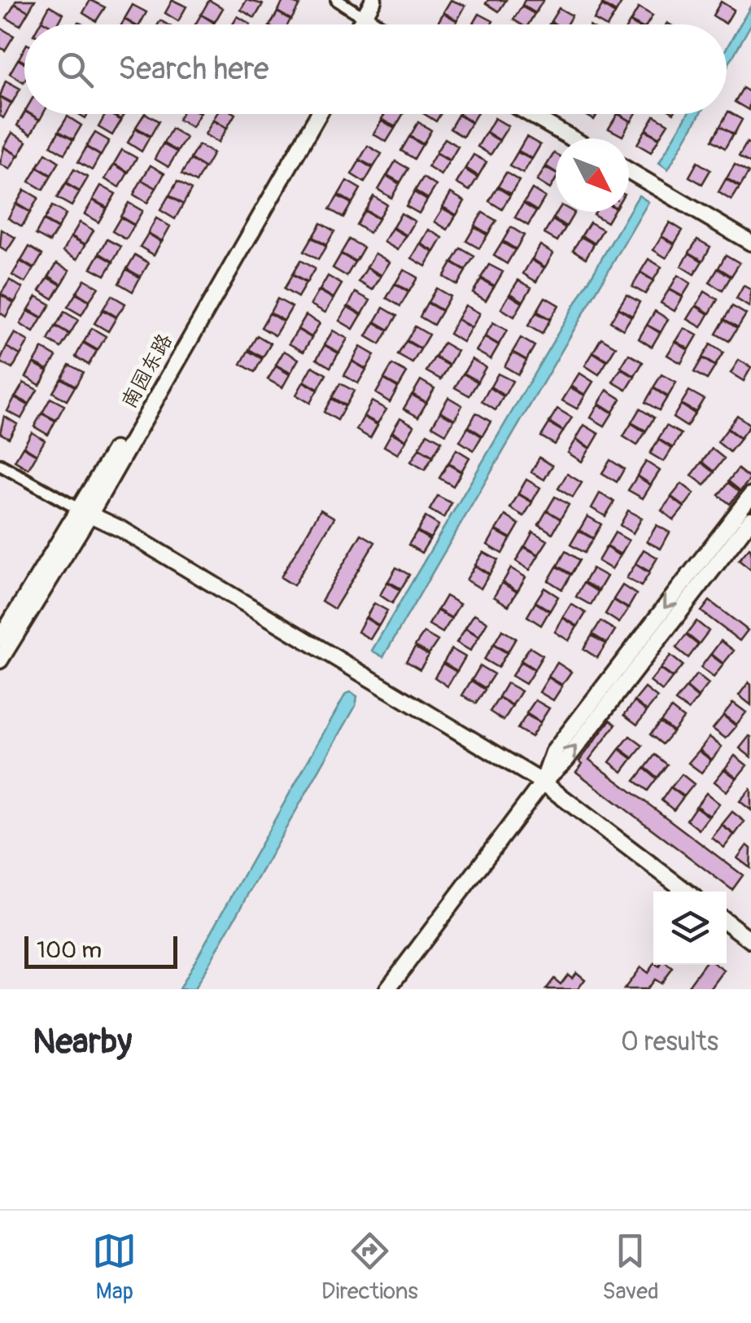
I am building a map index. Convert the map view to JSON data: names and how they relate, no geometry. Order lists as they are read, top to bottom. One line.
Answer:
{"streets":{"street":["南园东路"]},"scale_bar":"100 m","north":"bottom right","page":{"search":"Search here","scale":"100 m","heading":["Nearby","0 results"],"nav":["Map","Directions","Saved"]}}
